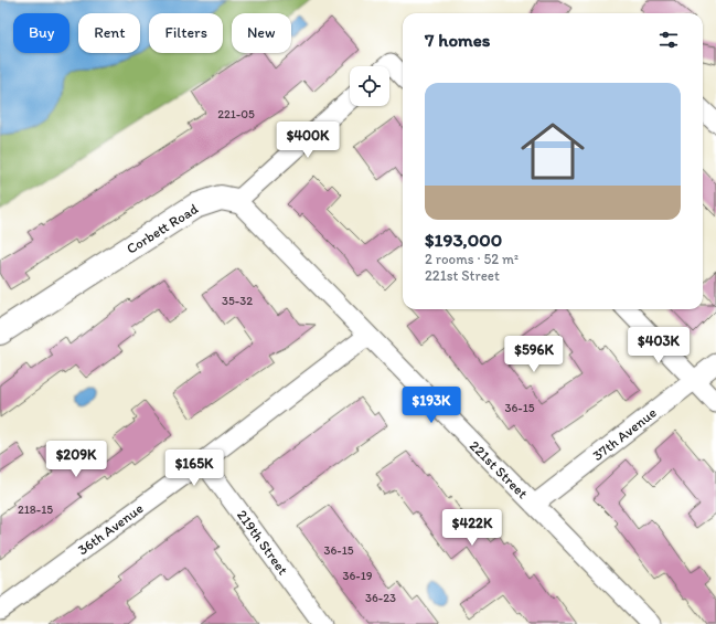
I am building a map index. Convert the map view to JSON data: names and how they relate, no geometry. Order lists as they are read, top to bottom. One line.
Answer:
{"streets":{"street":["Corbett Road","37th Avenue","221st Street","36th Avenue","219th Street"]},"crossings":[["Corbett Road","221st Street"],["37th Avenue","221st Street"],["221st Street","36th Avenue"],["36th Avenue","219th Street"]],"house_numbers":["221-05","35-32","36-15","218-15","36-15","36-19","36-23"],"page":{"chip":["Buy","Rent","Filters","New"],"heading":"7 homes","list":[{"name":"$193,000","note":"2 rooms · 52 m² · 221st Street"}],"price":["$400K","$403K","$596K","$193K","$209K","$165K","$422K"]}}
